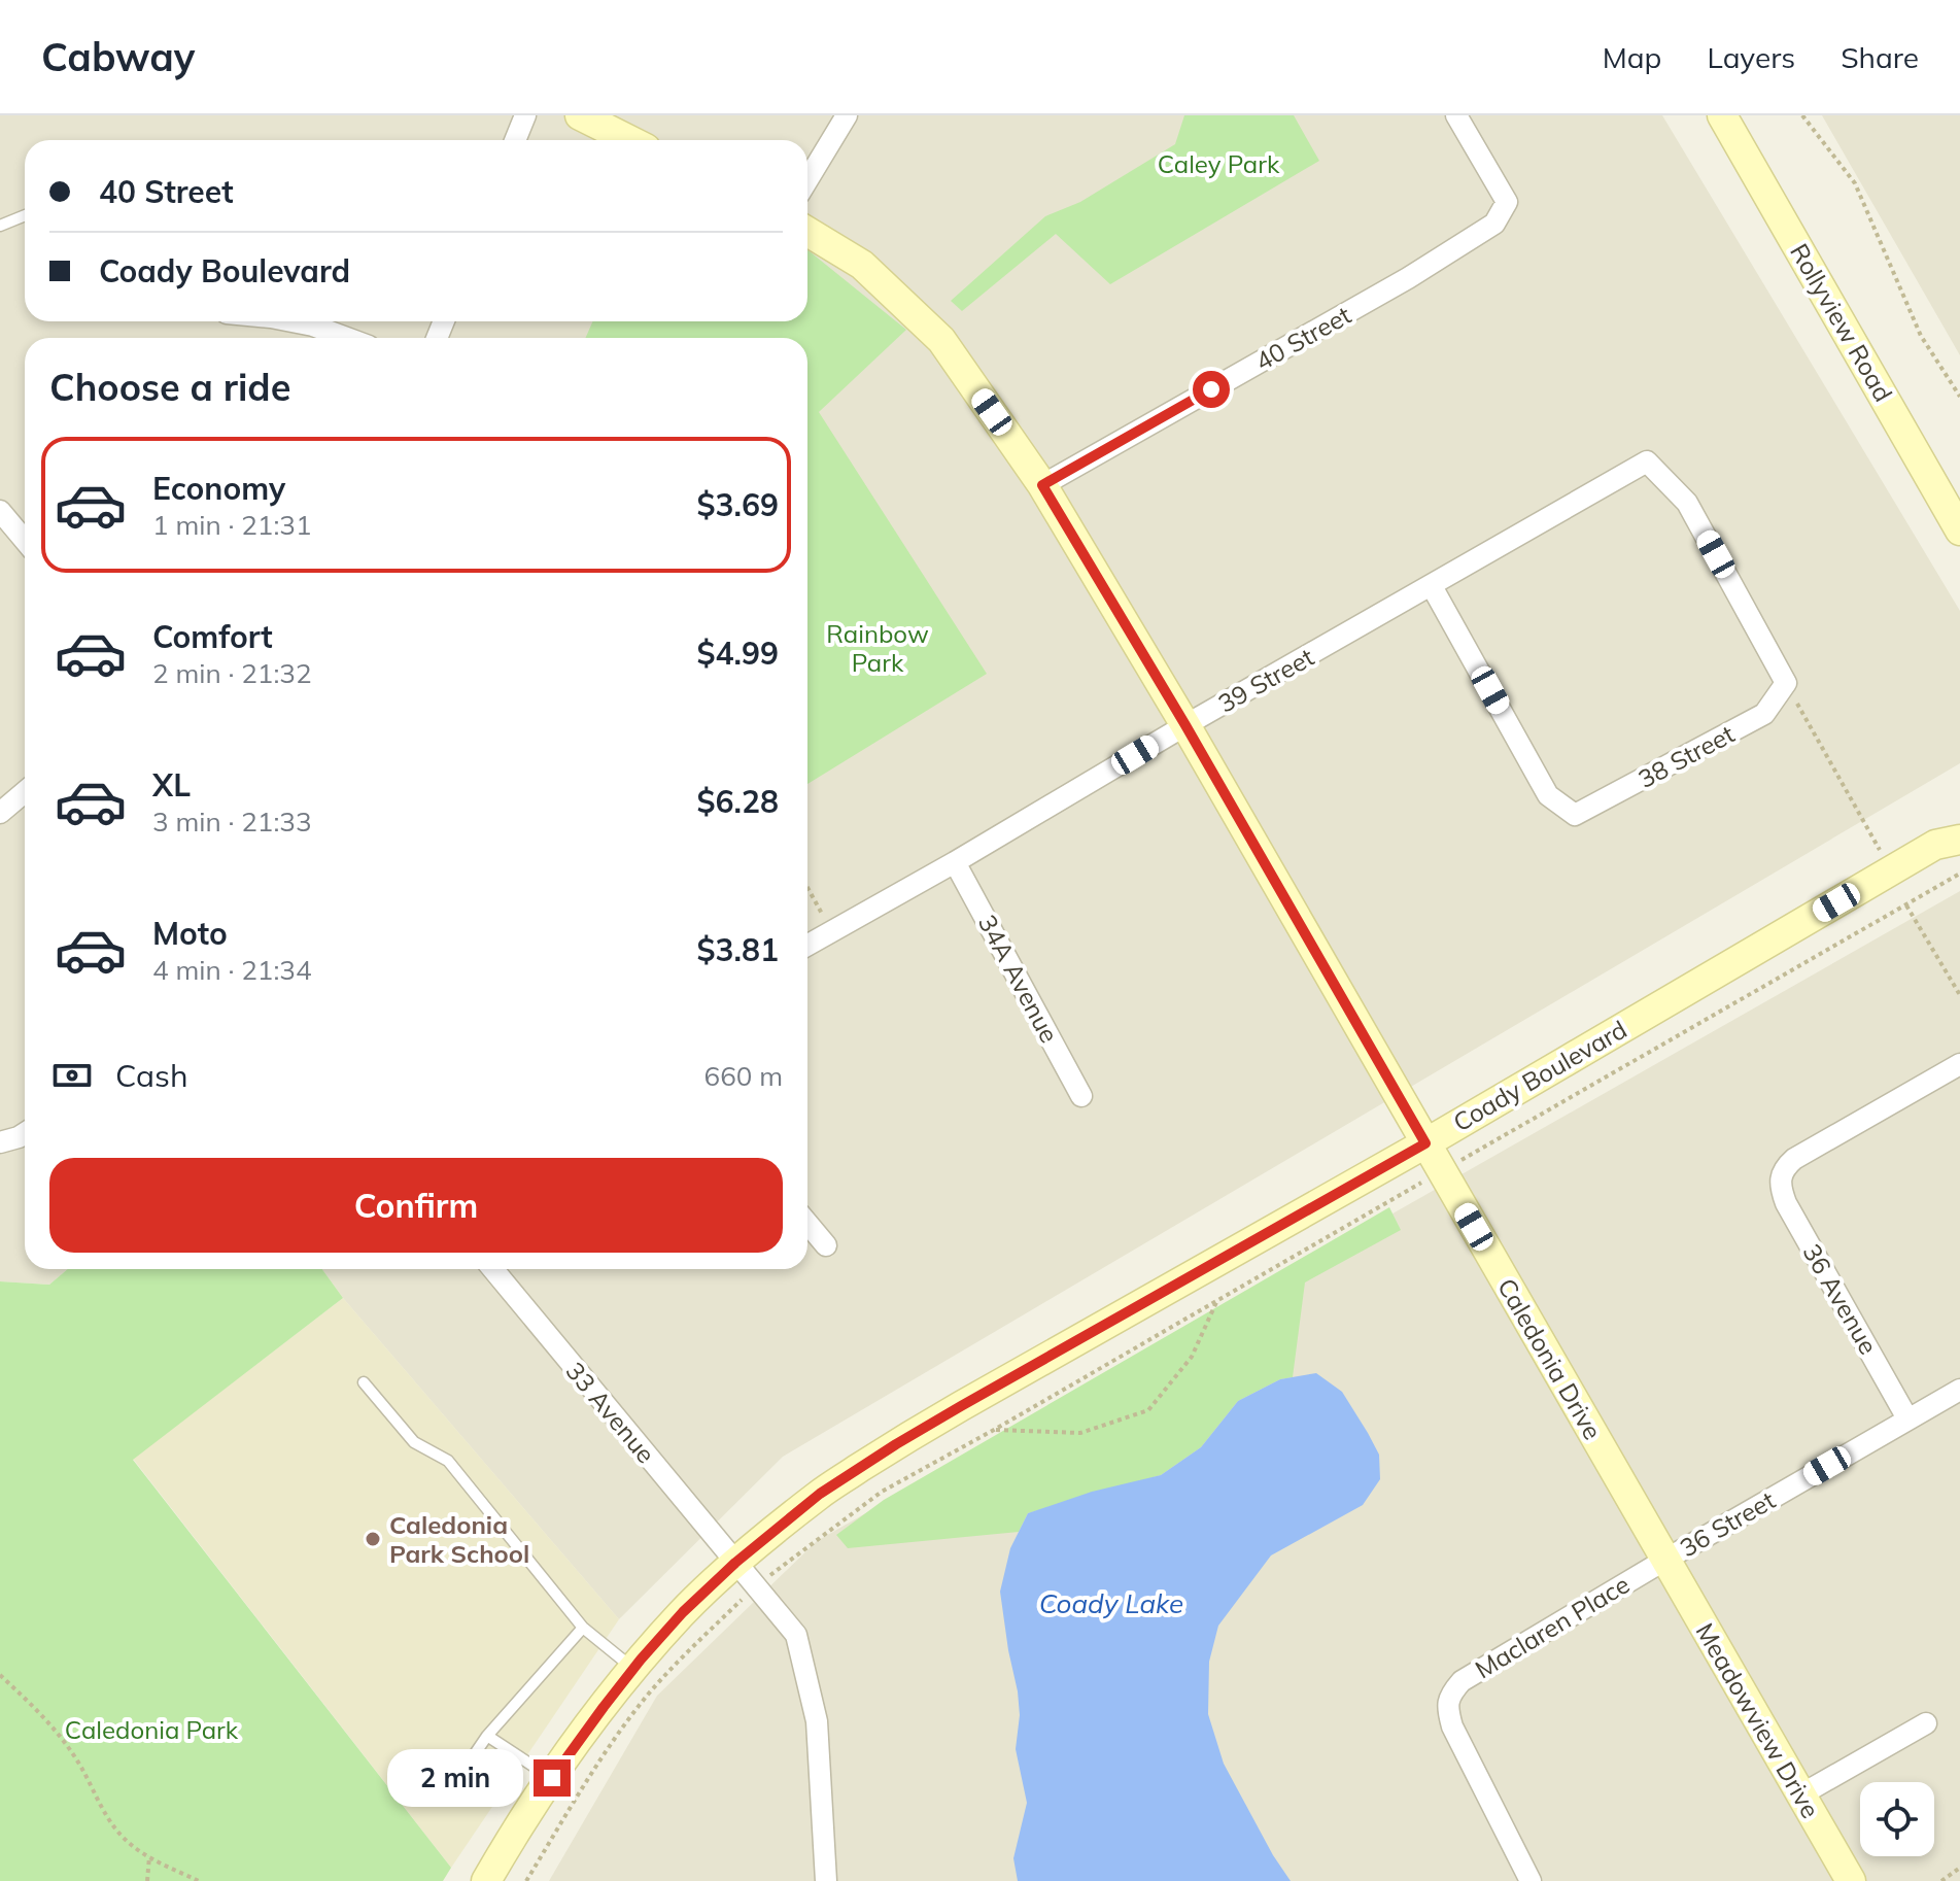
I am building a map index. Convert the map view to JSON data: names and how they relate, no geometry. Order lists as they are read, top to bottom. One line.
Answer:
{"streets":{"main road":["Rollyview Road","Coady Boulevard","Caledonia Drive","Meadowview Drive"],"street":["40 Street","39 Street","38 Street","34A Avenue","36 Avenue","33 Avenue","36 Street","Maclaren Place"]},"crossings":[["40 Street","Caledonia Drive"],["39 Street","38 Street"],["39 Street","34A Avenue"],["39 Street","Caledonia Drive"],["Coady Boulevard","Caledonia Drive"],["Coady Boulevard","33 Avenue"],["36 Avenue","36 Street"],["Caledonia Drive","36 Street"],["Caledonia Drive","Maclaren Place"],["Caledonia Drive","Meadowview Drive"],["36 Street","Maclaren Place"],["36 Street","Meadowview Drive"],["Maclaren Place","Meadowview Drive"]],"water":["Coady Lake"],"parks":["Caley Park","Rainbow Park","Caledonia Park"],"places":["Caledonia Park School"],"page":{"header":"Cabway","nav":["Map","Layers","Share"],"banner":["40 Street","Coady Boulevard"],"heading":"Choose a ride","list":[{"name":"Economy","note":"1 min · 21:31","value":"$3.69"},{"name":"Comfort","note":"2 min · 21:32","value":"$4.99"},{"name":"XL","note":"3 min · 21:33","value":"$6.28"},{"name":"Moto","note":"4 min · 21:34","value":"$3.81"}],"pay":["Cash","660 m"],"buttons":"Confirm","bubble":"2 min"}}
